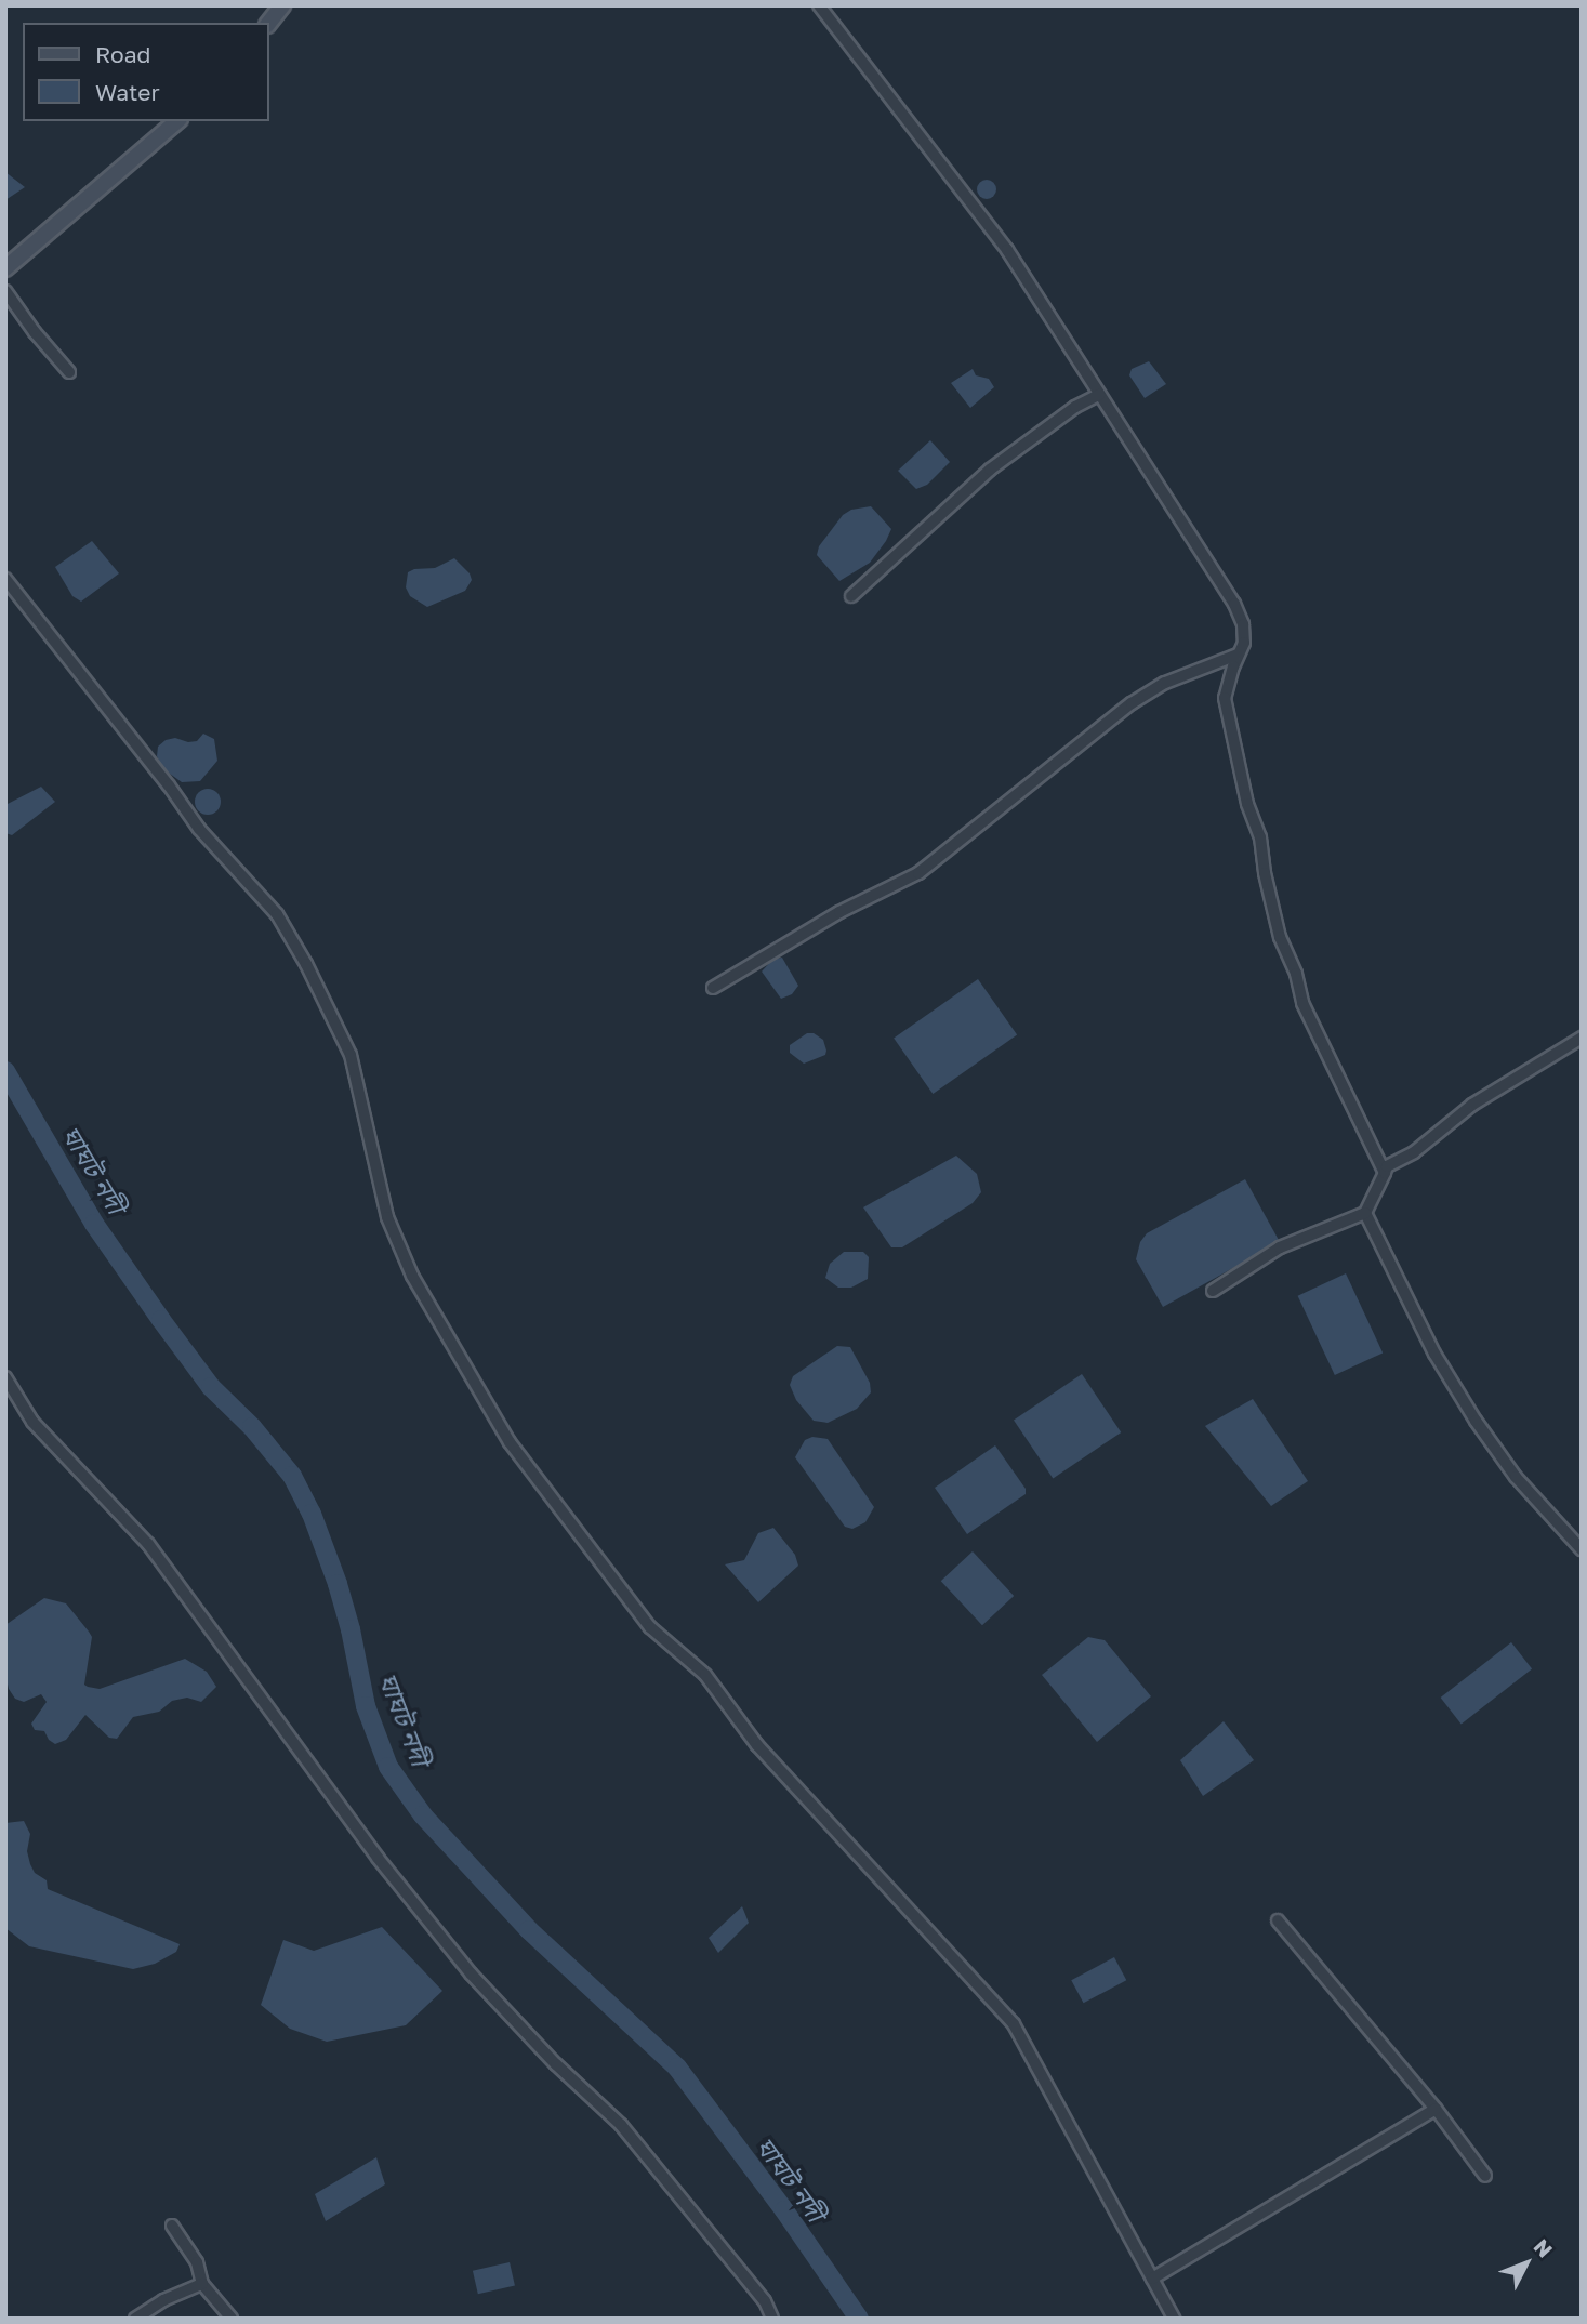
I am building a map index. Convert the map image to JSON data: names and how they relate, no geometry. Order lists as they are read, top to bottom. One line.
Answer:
{"water":["ঘাঘট নদী"],"legend":["Road","Water"],"north":"top right"}
